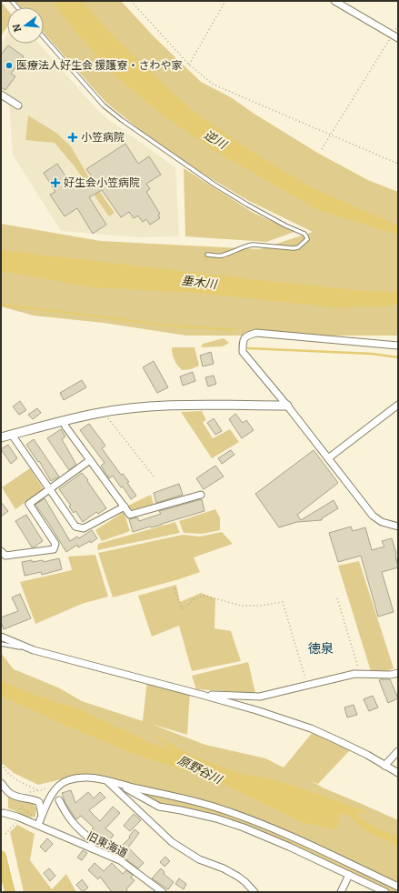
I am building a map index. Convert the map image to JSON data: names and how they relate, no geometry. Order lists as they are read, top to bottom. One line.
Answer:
{"streets":{"street":["旧東海道"]},"districts":["徳泉"],"water":["逆川","垂木川","原野谷川"],"places":{"other":["医療法人好生会 援護寮・さわや家"],"health":["小笠病院","好生会小笠病院"]},"north":"left"}
